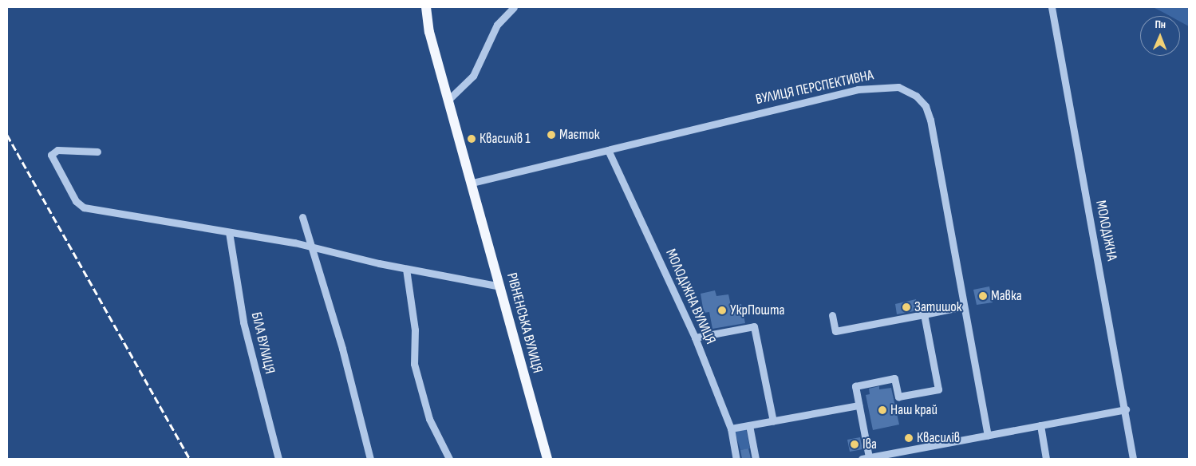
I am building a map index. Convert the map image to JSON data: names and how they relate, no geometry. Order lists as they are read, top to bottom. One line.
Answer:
{"streets":{"main road":["РІВНЕНСЬКА ВУЛИЦЯ"],"street":["ВУЛИЦЯ ПЕРСПЕКТИВНА","МОЛОДІЖНА","МОЛОДІЖНА ВУЛИЦЯ","БІЛА ВУЛИЦЯ"]},"crossings":[["ВУЛИЦЯ ПЕРСПЕКТИВНА","МОЛОДІЖНА ВУЛИЦЯ"],["ВУЛИЦЯ ПЕРСПЕКТИВНА","РІВНЕНСЬКА ВУЛИЦЯ"]],"places":["Маєток","Квасилів 1","Мавка","Затишок","УкрПошта","Наш край","Квасилів","Іва"],"north":"top"}
